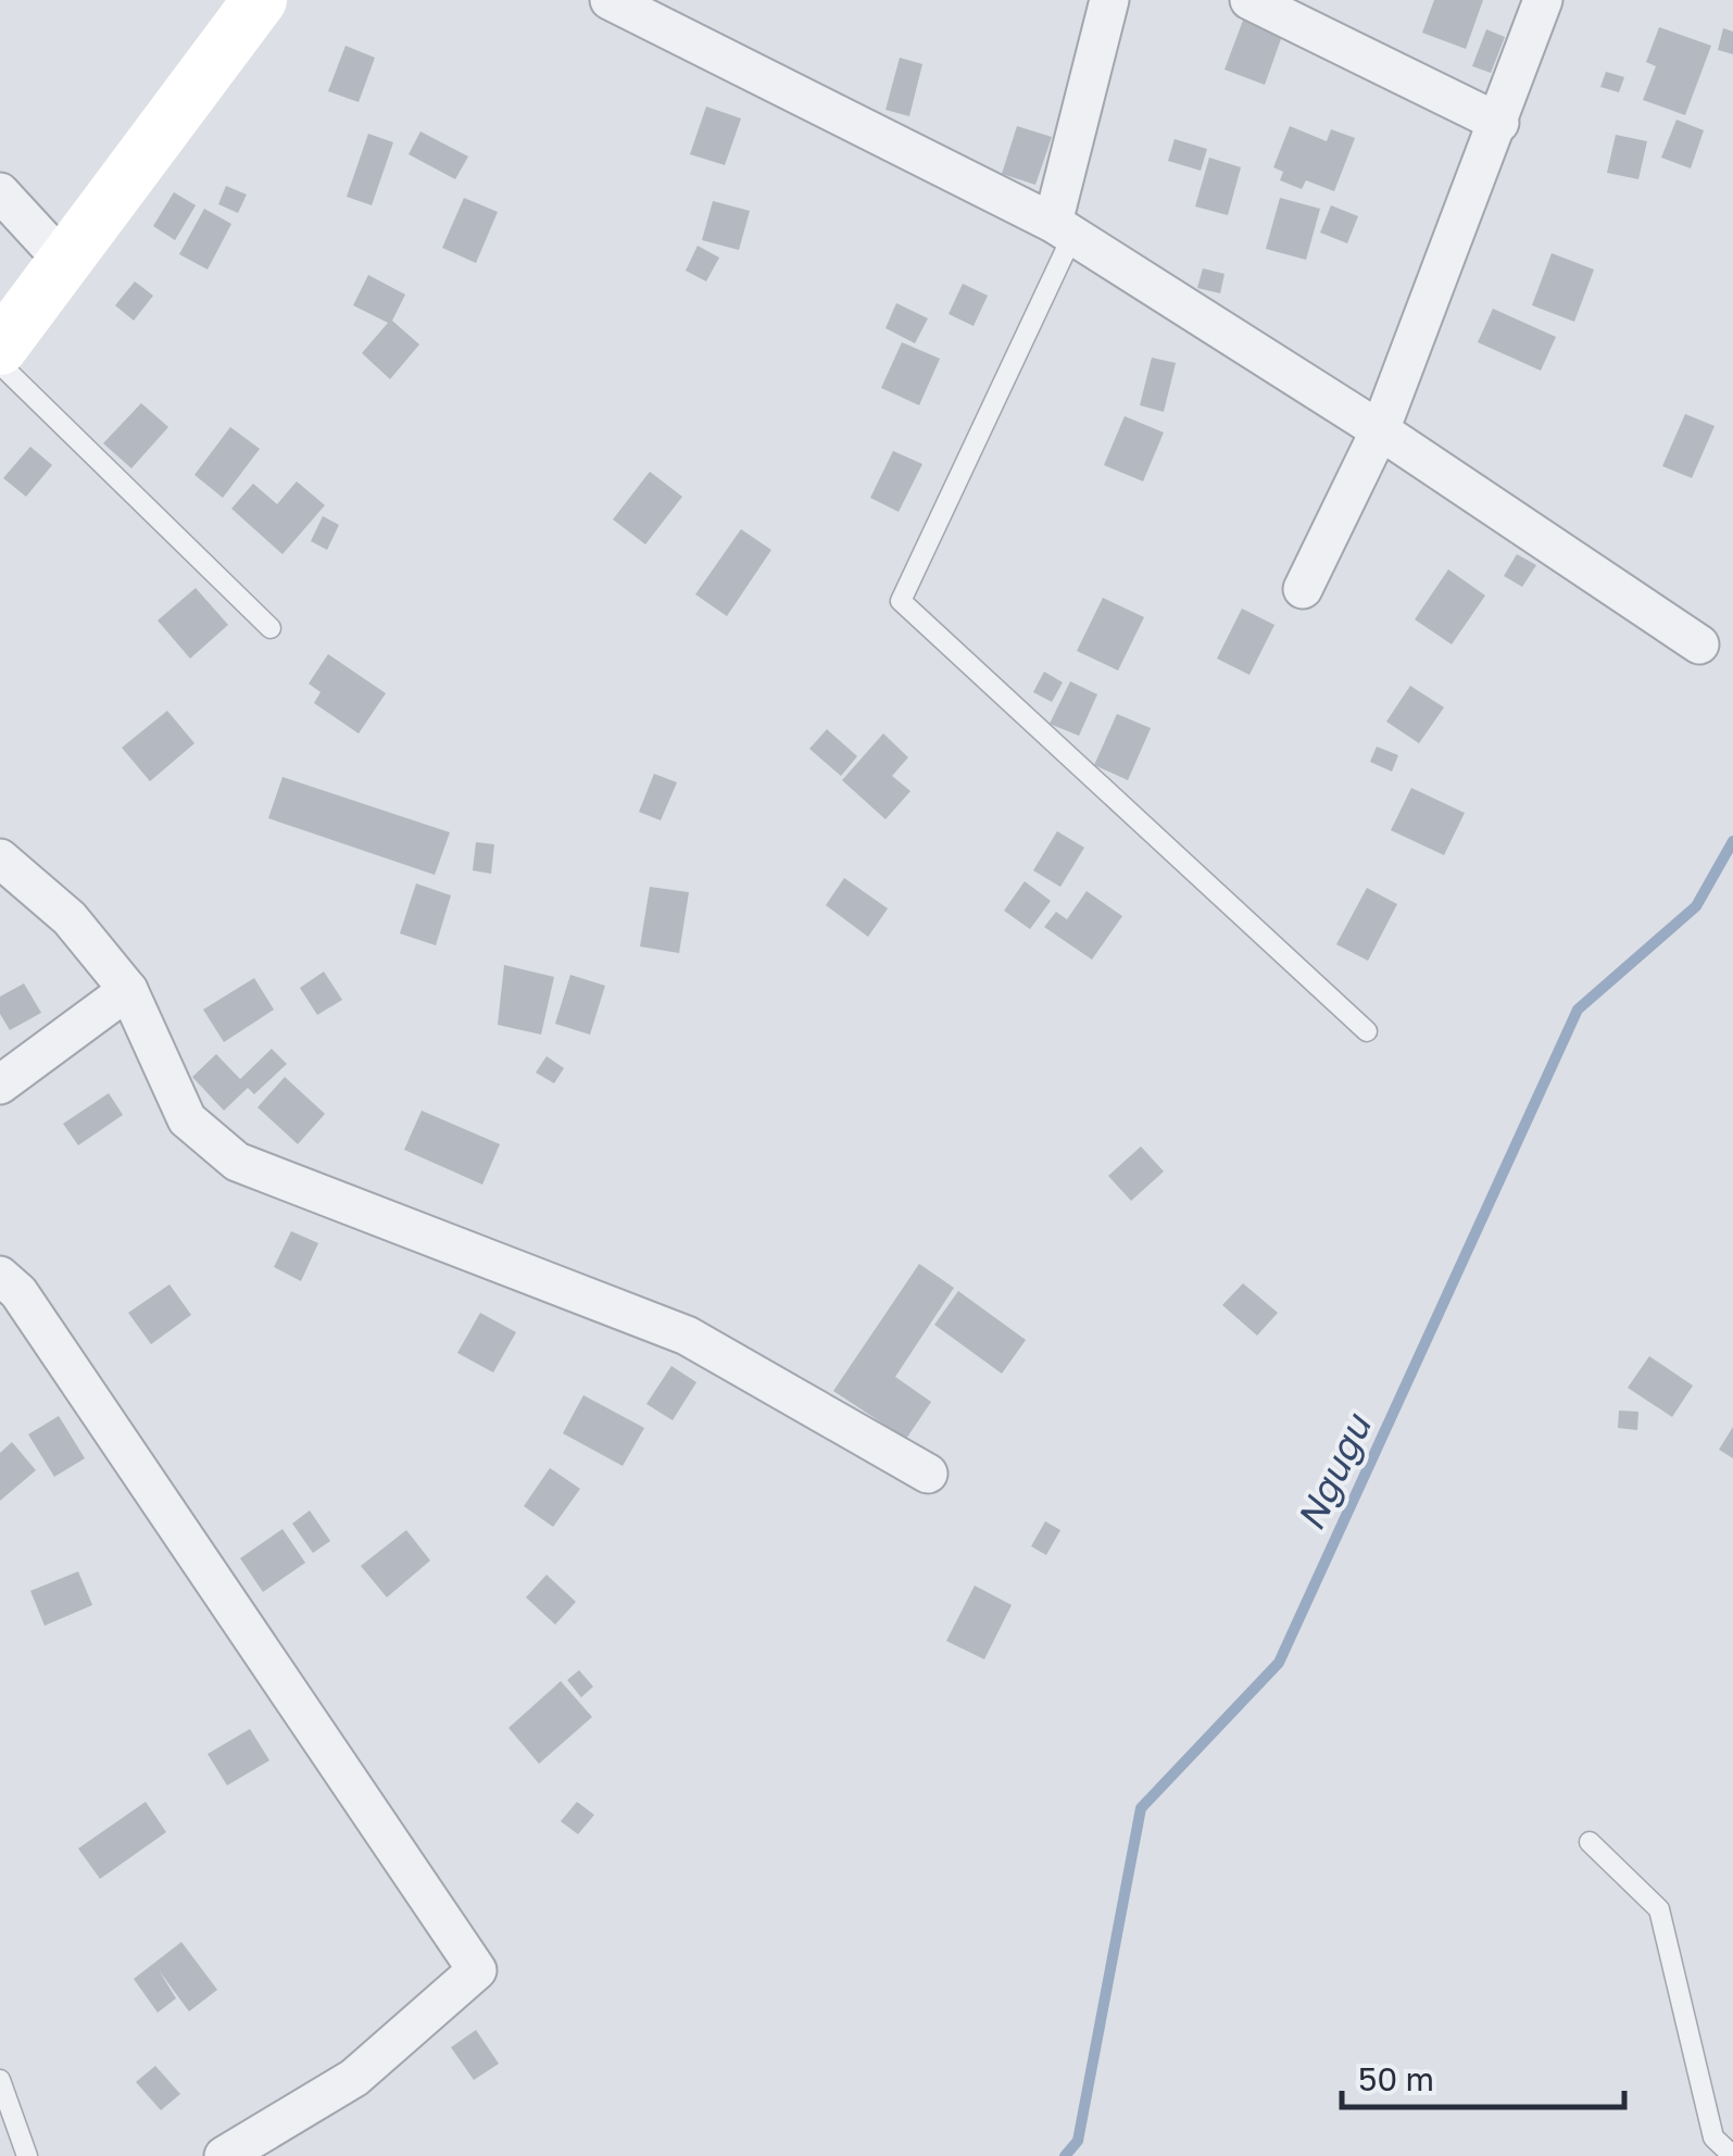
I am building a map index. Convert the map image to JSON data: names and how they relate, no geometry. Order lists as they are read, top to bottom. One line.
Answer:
{"water":["Ngugu"],"scale_bar":"50 m"}
